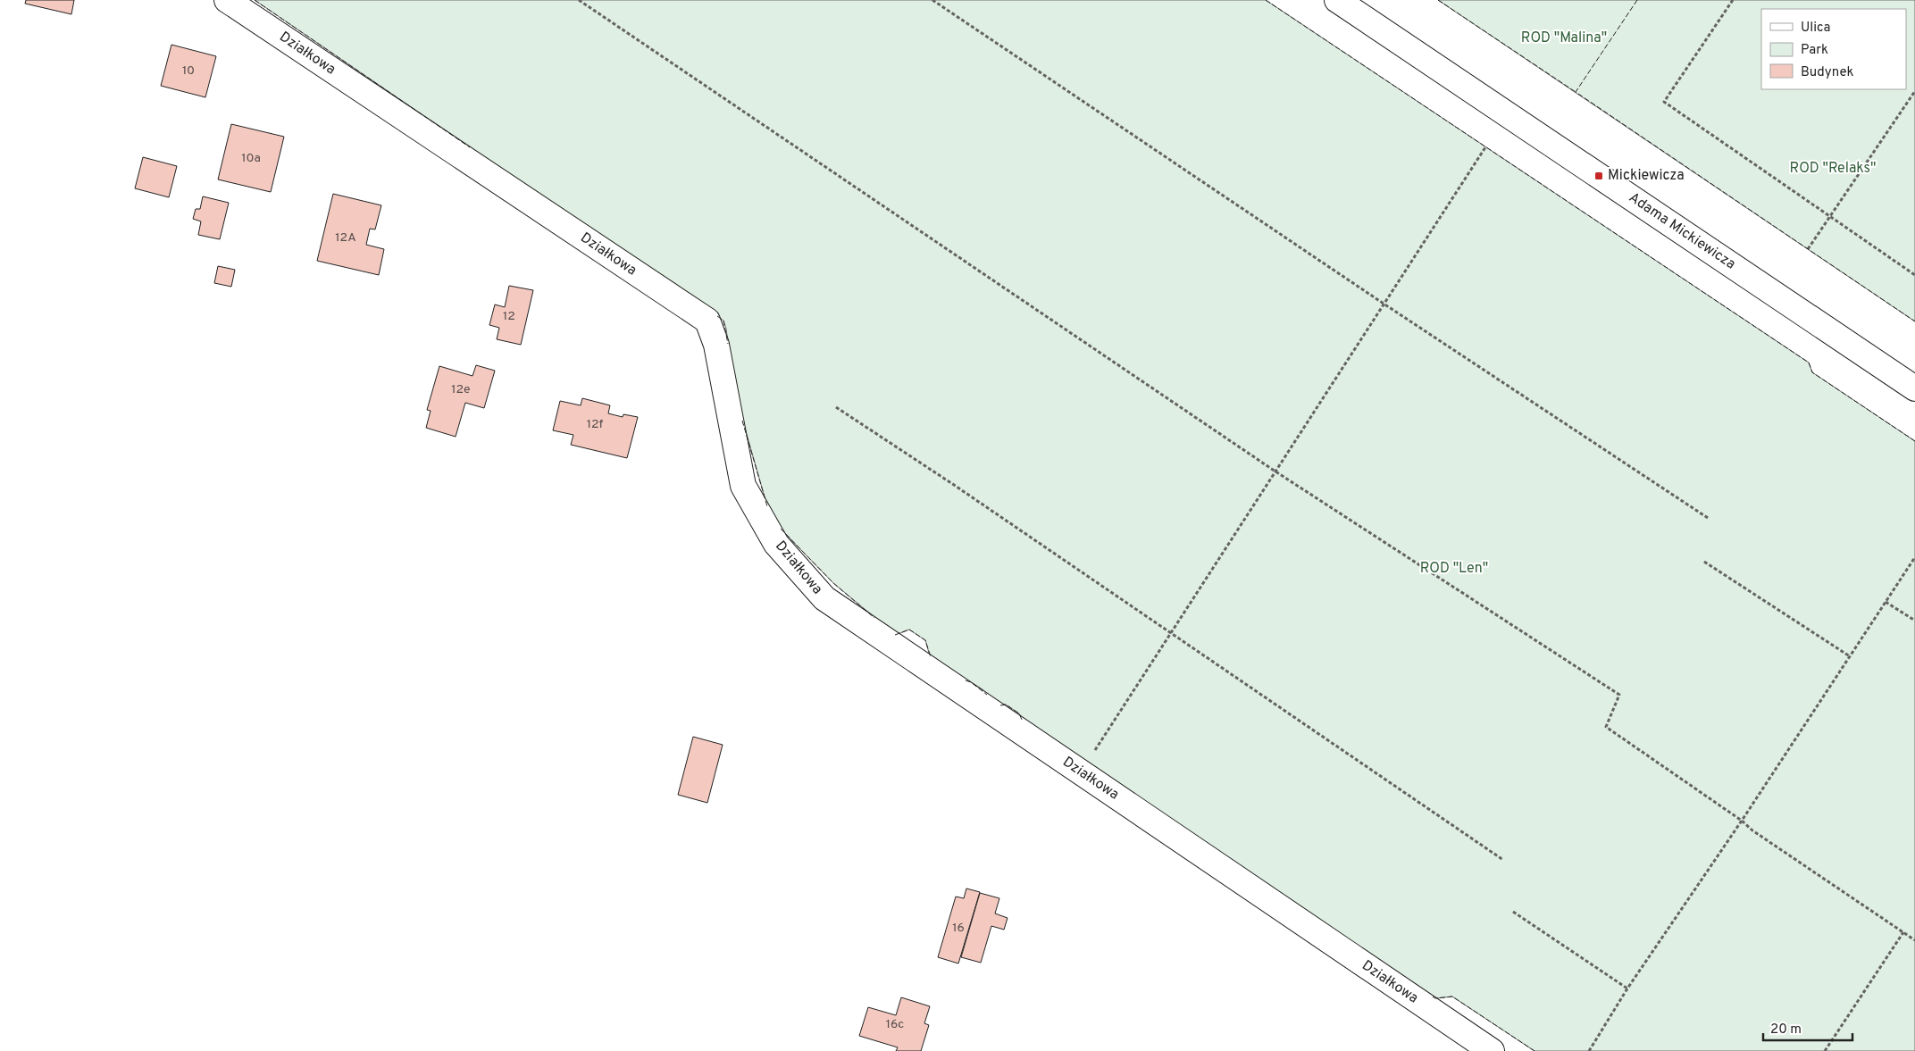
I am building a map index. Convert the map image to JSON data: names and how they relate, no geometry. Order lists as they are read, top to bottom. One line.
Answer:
{"streets":{"street":["Działkowa","Adama Mickiewicza"]},"parks":["ROD \"Malina\"","ROD \"Relaks\"","ROD \"Len\""],"places":{"transit":["Mickiewicza"]},"house_numbers":["10","10a","12A","12","12e","12f","16","16c"],"legend":["Ulica","Park","Budynek"],"scale_bar":"20 m"}
